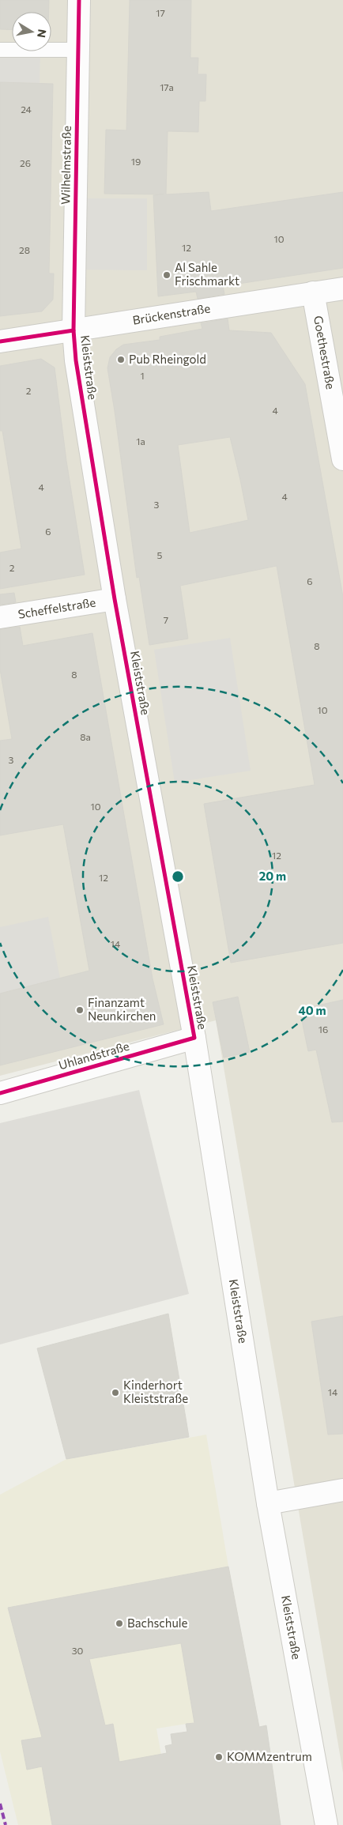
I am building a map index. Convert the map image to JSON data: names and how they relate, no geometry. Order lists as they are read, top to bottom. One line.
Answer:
{"streets":{"street":["Wilhelmstraße","Brückenstraße","Goethestraße","Kleiststraße","Scheffelstraße","Uhlandstraße"]},"crossings":[["Wilhelmstraße","Brückenstraße"],["Wilhelmstraße","Kleiststraße"],["Brückenstraße","Goethestraße"],["Brückenstraße","Kleiststraße"],["Kleiststraße","Scheffelstraße"],["Kleiststraße","Uhlandstraße"]],"places":["Al Sahle Frischmarkt","Pub Rheingold","Finanzamt Neunkirchen","Kinderhort Kleiststraße","Bachschule","KOMMzentrum"],"house_numbers":["17","17a","24","19","26","10","12","28","1","2","4","1a","4","4","3","6","5","2","6","7","8","8","10","8a","3","10","12","12","14","16","14","30"],"north":"right","rings":["20 m","40 m"]}
